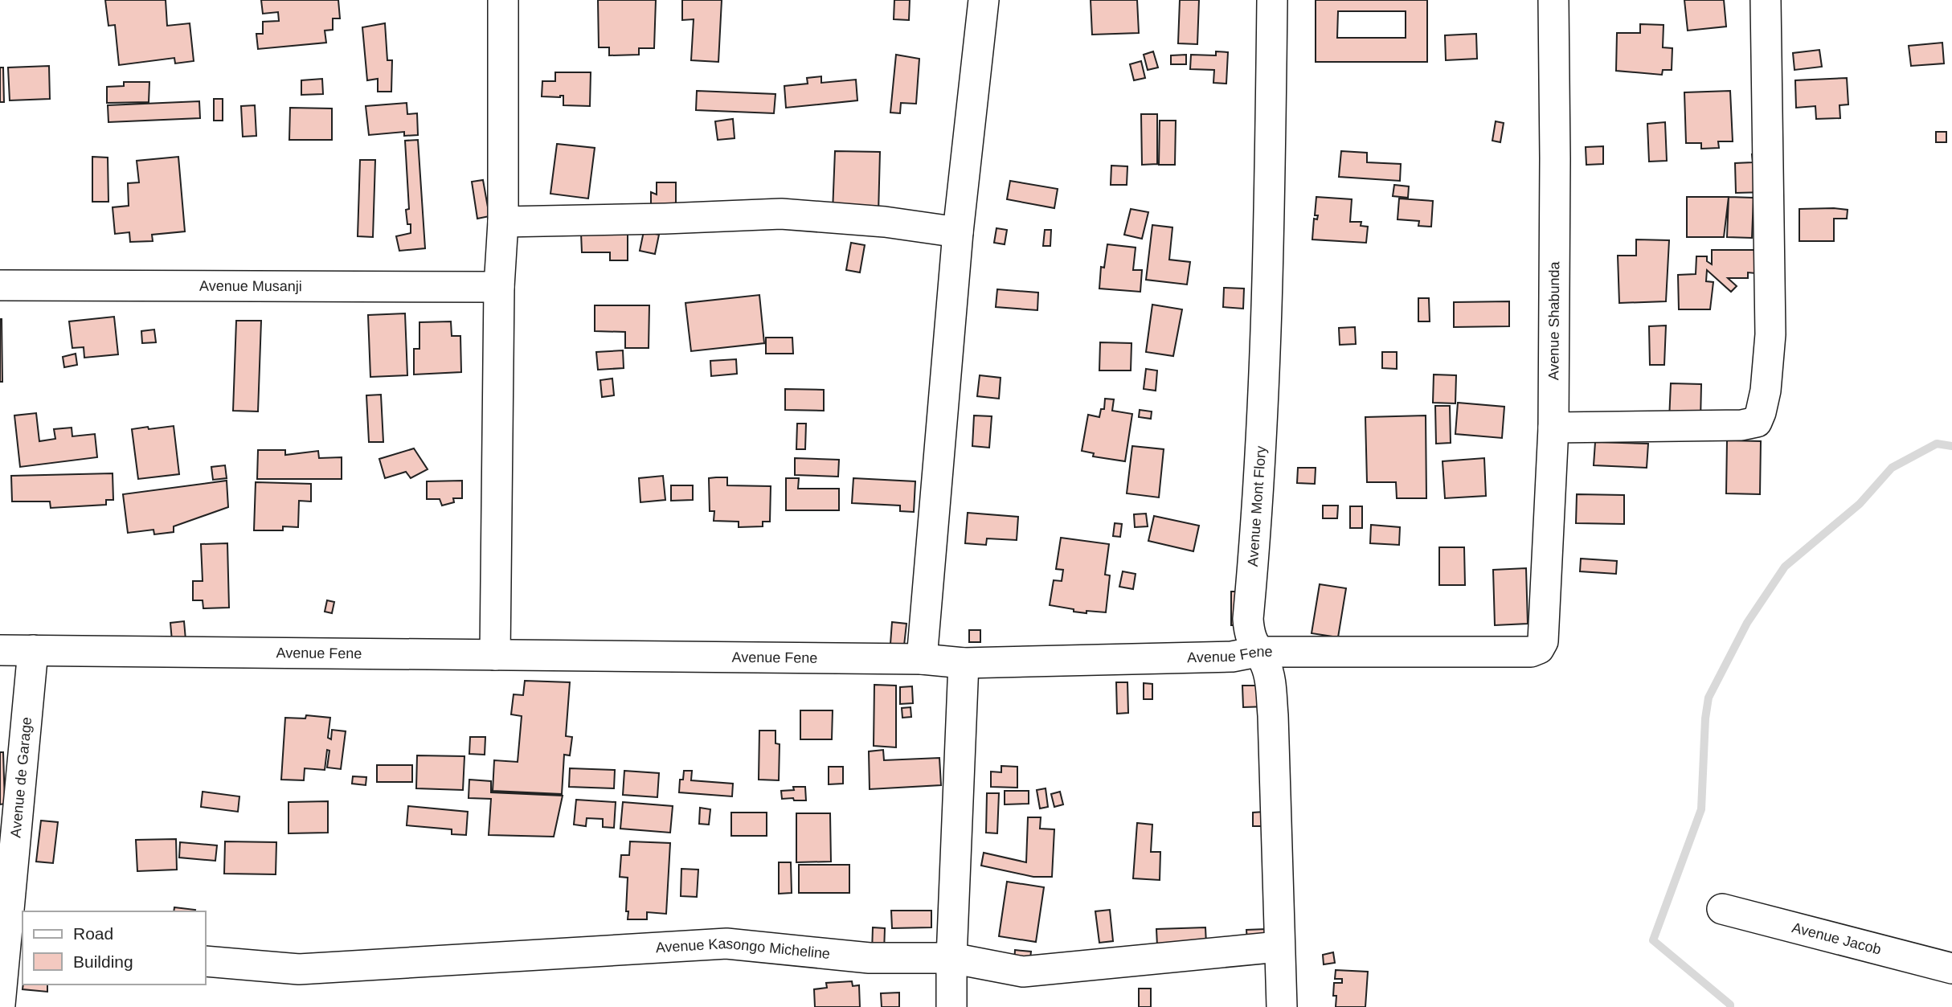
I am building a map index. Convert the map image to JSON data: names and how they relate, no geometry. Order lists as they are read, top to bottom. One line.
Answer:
{"streets":{"street":["Avenue Musanji","Avenue Shabunda","Avenue Mont Flory","Avenue Fene","Avenue de Garage","Avenue Jacob","Avenue Kasongo Micheline"]},"crossings":[["Avenue Shabunda","Avenue Fene"],["Avenue Mont Flory","Avenue Fene"],["Avenue Mont Flory","Avenue Kasongo Micheline"],["Avenue Fene","Avenue de Garage"]],"legend":["Road","Building"]}
